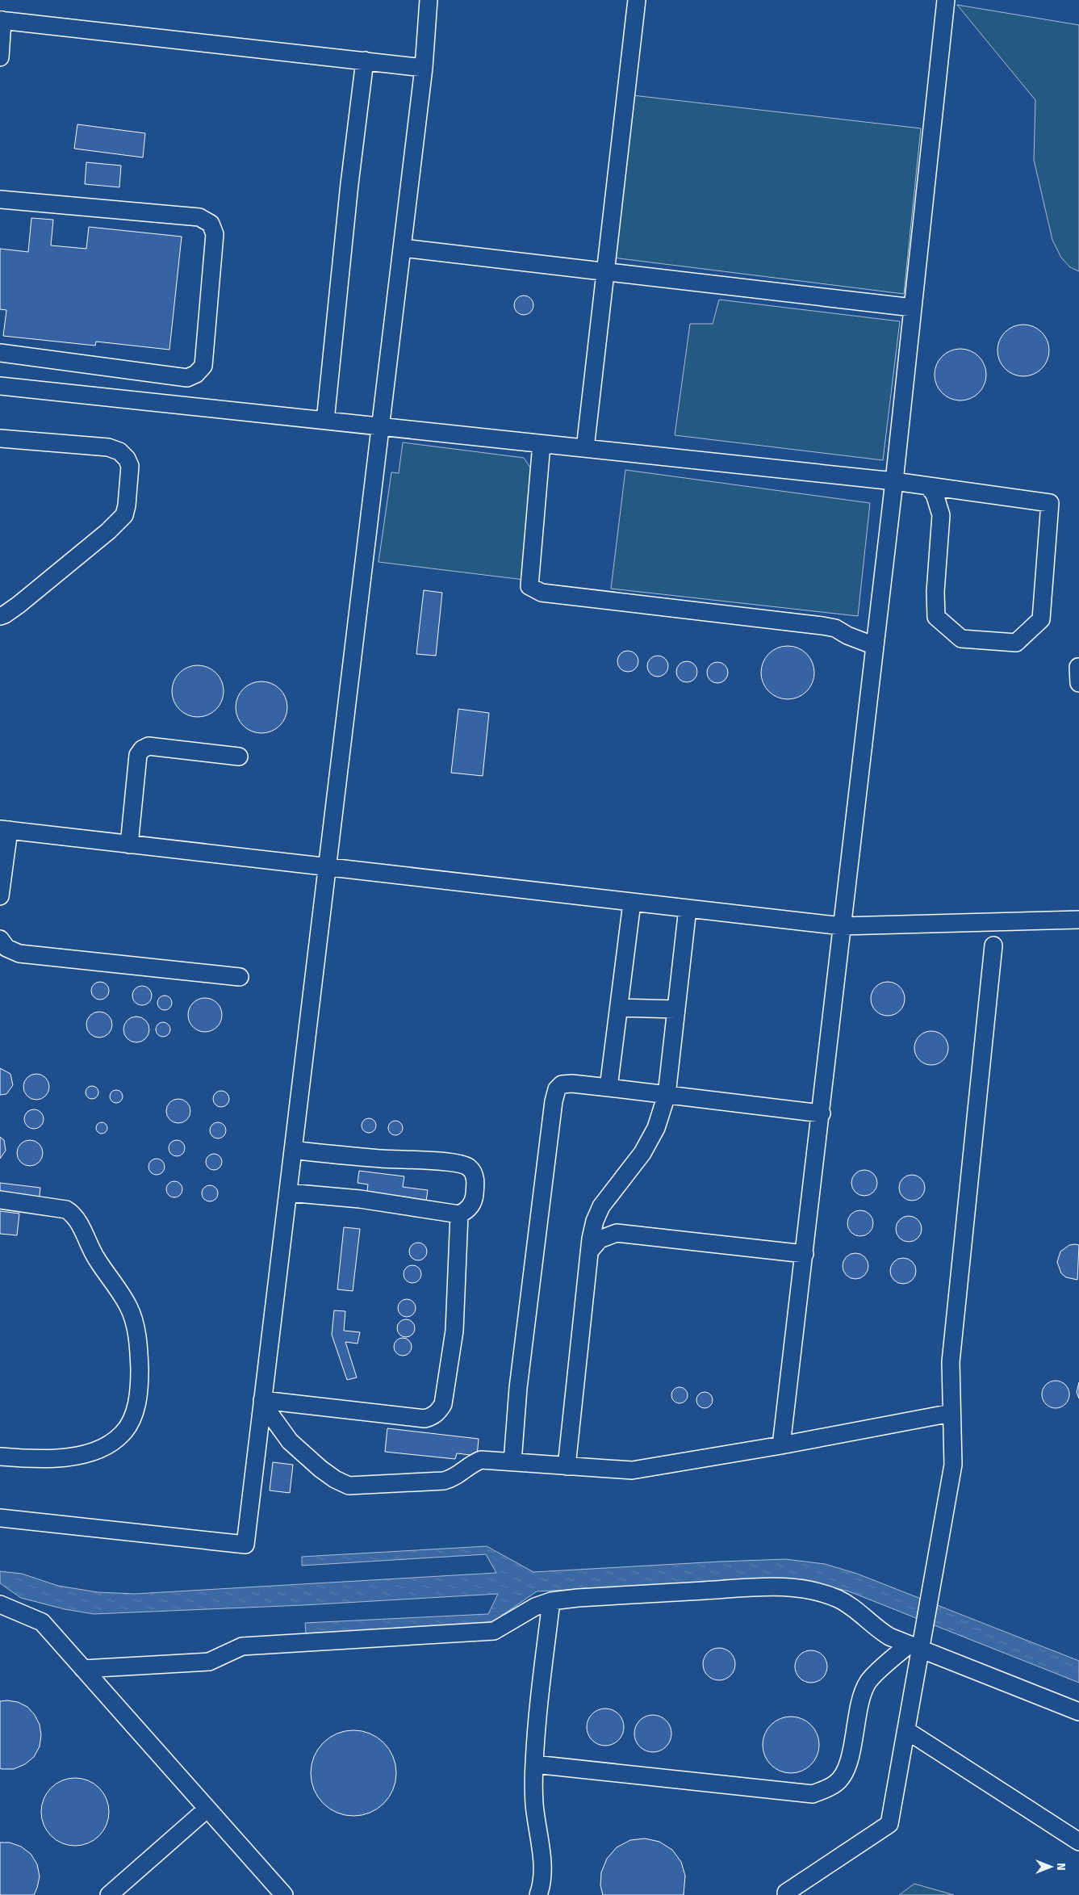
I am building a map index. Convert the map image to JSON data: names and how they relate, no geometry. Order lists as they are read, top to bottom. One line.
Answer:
{"north":"right"}
